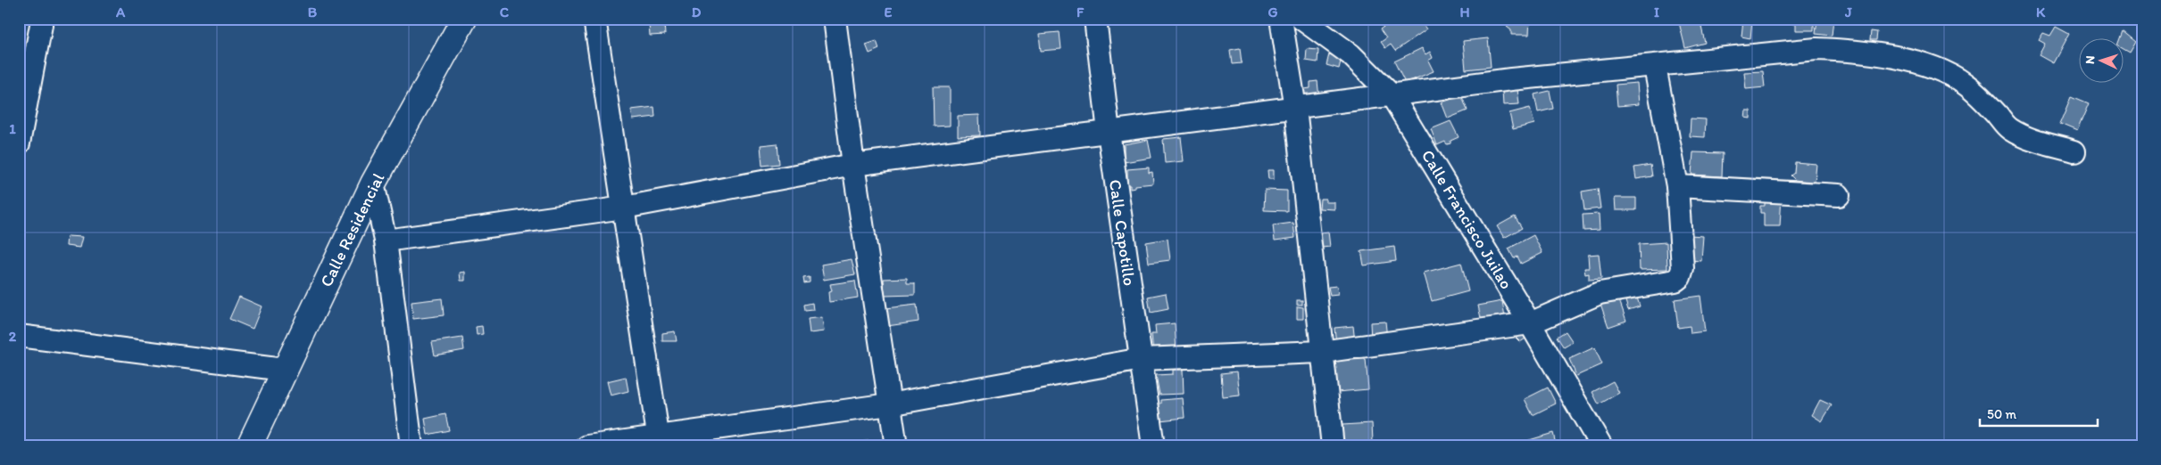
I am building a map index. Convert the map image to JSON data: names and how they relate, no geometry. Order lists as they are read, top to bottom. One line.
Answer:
{"streets":{"main road":["Calle Residencial"],"street":["Calle Francisco Juilao","Calle Capotillo"]},"scale_bar":"50 m","north":"left","grid":{"columns":["A","B","C","D","E","F","G","H","I","J","K"],"rows":["1","2"]}}
